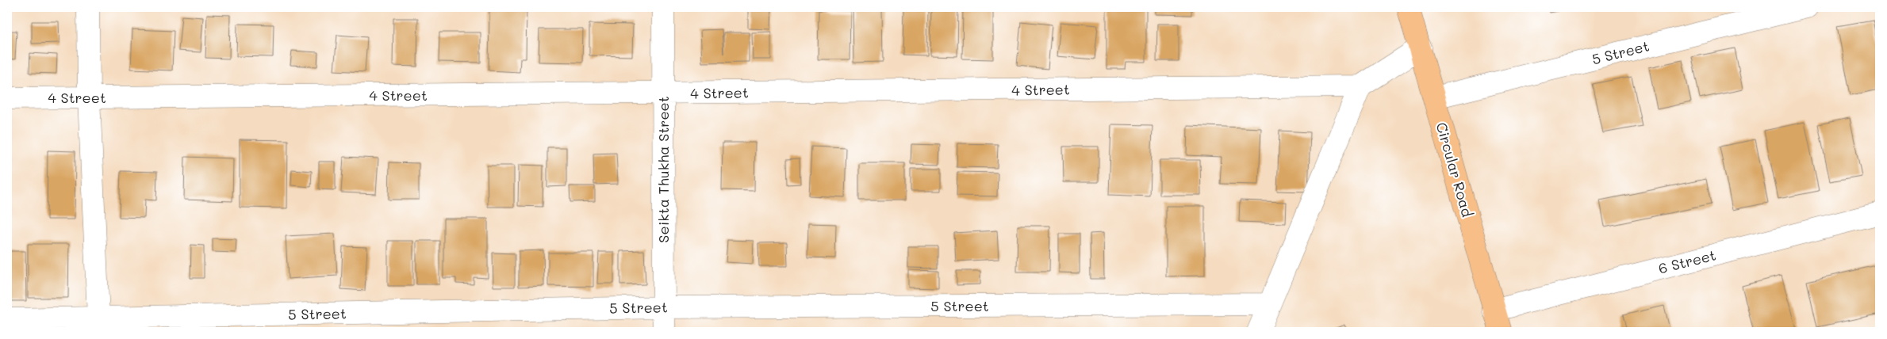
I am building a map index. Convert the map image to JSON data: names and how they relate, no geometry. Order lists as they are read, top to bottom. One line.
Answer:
{"streets":{"main road":["Circular Road"],"street":["5 Street","4 Street","Seikta Thukha Street","6 Street"]},"crossings":[["5 Street","Seikta Thukha Street"],["5 Street","Circular Road"],["4 Street","Seikta Thukha Street"],["Circular Road","6 Street"]]}
